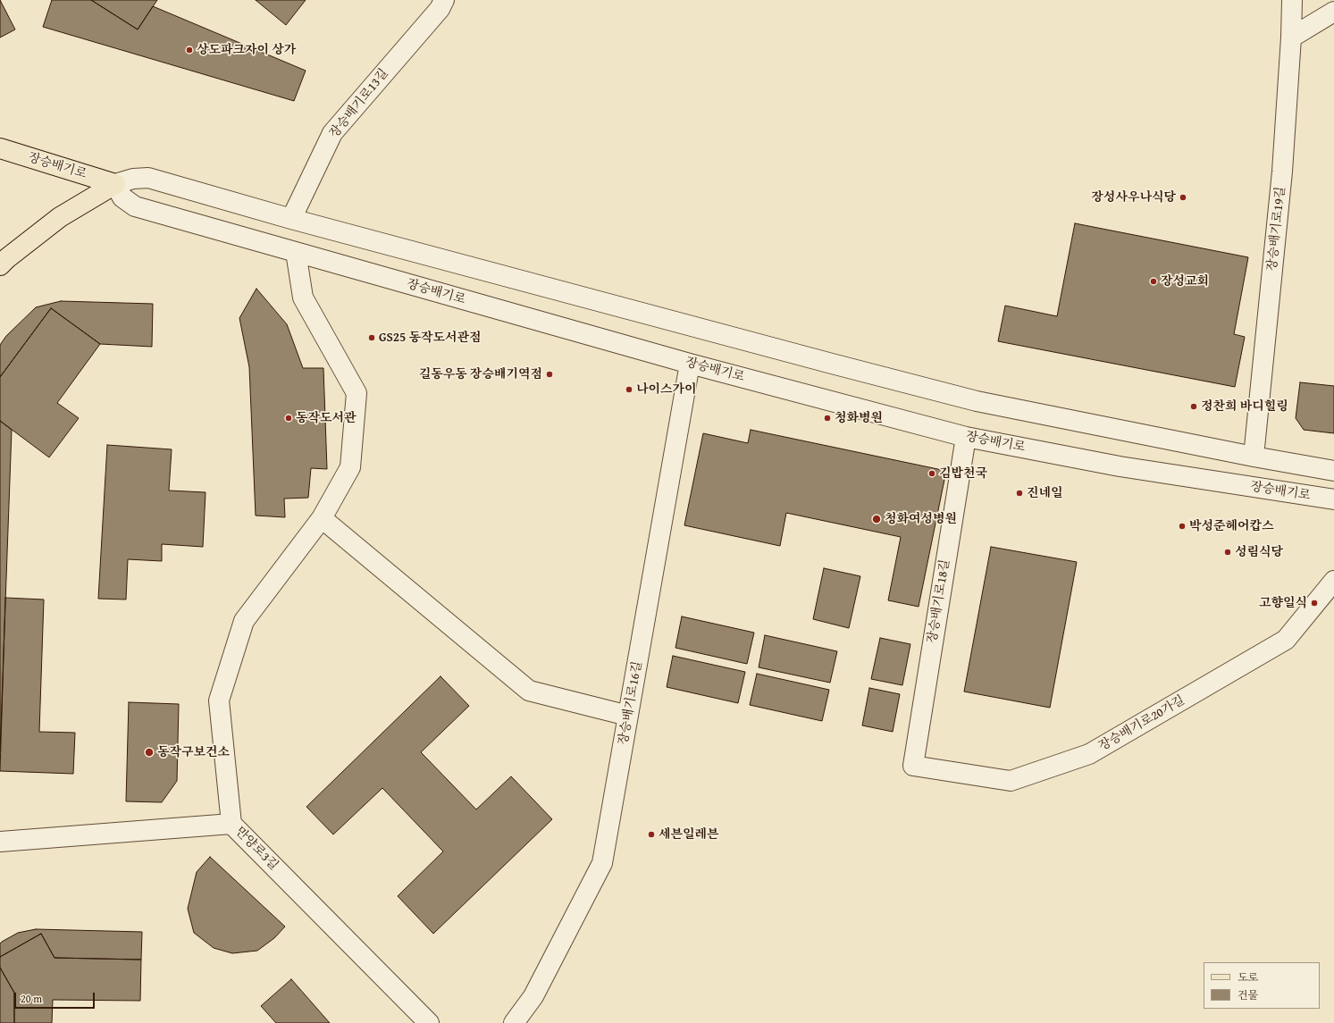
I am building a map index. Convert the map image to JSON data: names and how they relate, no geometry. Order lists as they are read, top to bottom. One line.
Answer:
{"streets":{"main road":["장승배기로"],"street":["장승배기로13길","장승배기로19길","장승배기로18길","장승배기로16길","장승배기로20가길","만양로3길"]},"crossings":[["장승배기로","장승배기로18길"],["장승배기로","장승배기로16길"],["장승배기로18길","장승배기로20가길"]],"places":["상도파크자이 상가","장성사우나식당","장성교회","GS25 동작도서관점","길동우동 장승배기역점","나이스가이","정찬희 바디힐링","동작도서관","청화병원","김밥천국","진네일","청화여성병원","박성준헤어캅스","성림식당","고향일식","동작구보건소","세븐일레븐"],"legend":["도로","건물"],"scale_bar":"20 m"}
